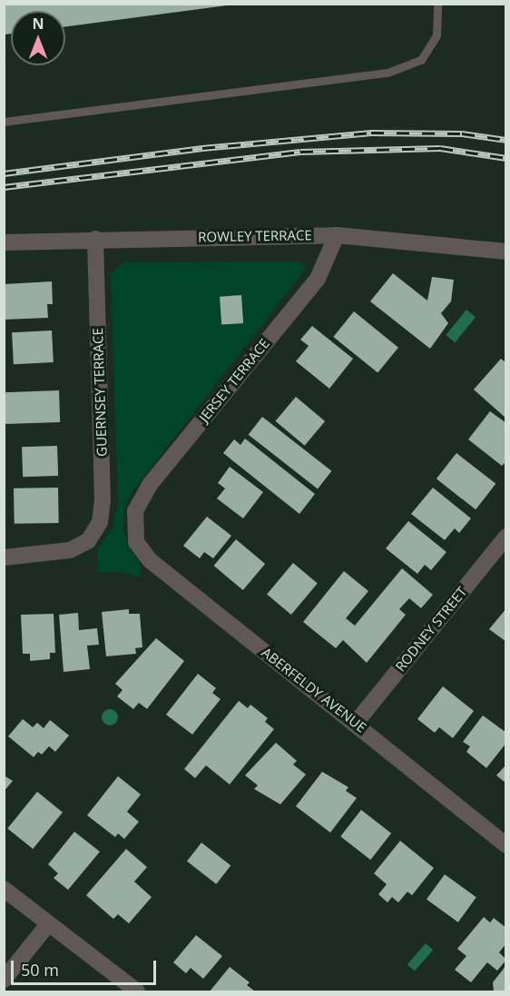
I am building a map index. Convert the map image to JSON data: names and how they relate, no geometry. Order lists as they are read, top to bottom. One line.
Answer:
{"streets":{"street":["ROWLEY TERRACE","JERSEY TERRACE","GUERNSEY TERRACE","RODNEY STREET","ABERFELDY AVENUE"]},"crossings":[["ROWLEY TERRACE","JERSEY TERRACE"],["ROWLEY TERRACE","GUERNSEY TERRACE"],["JERSEY TERRACE","ABERFELDY AVENUE"],["RODNEY STREET","ABERFELDY AVENUE"]],"scale_bar":"50 m","north":"top"}
